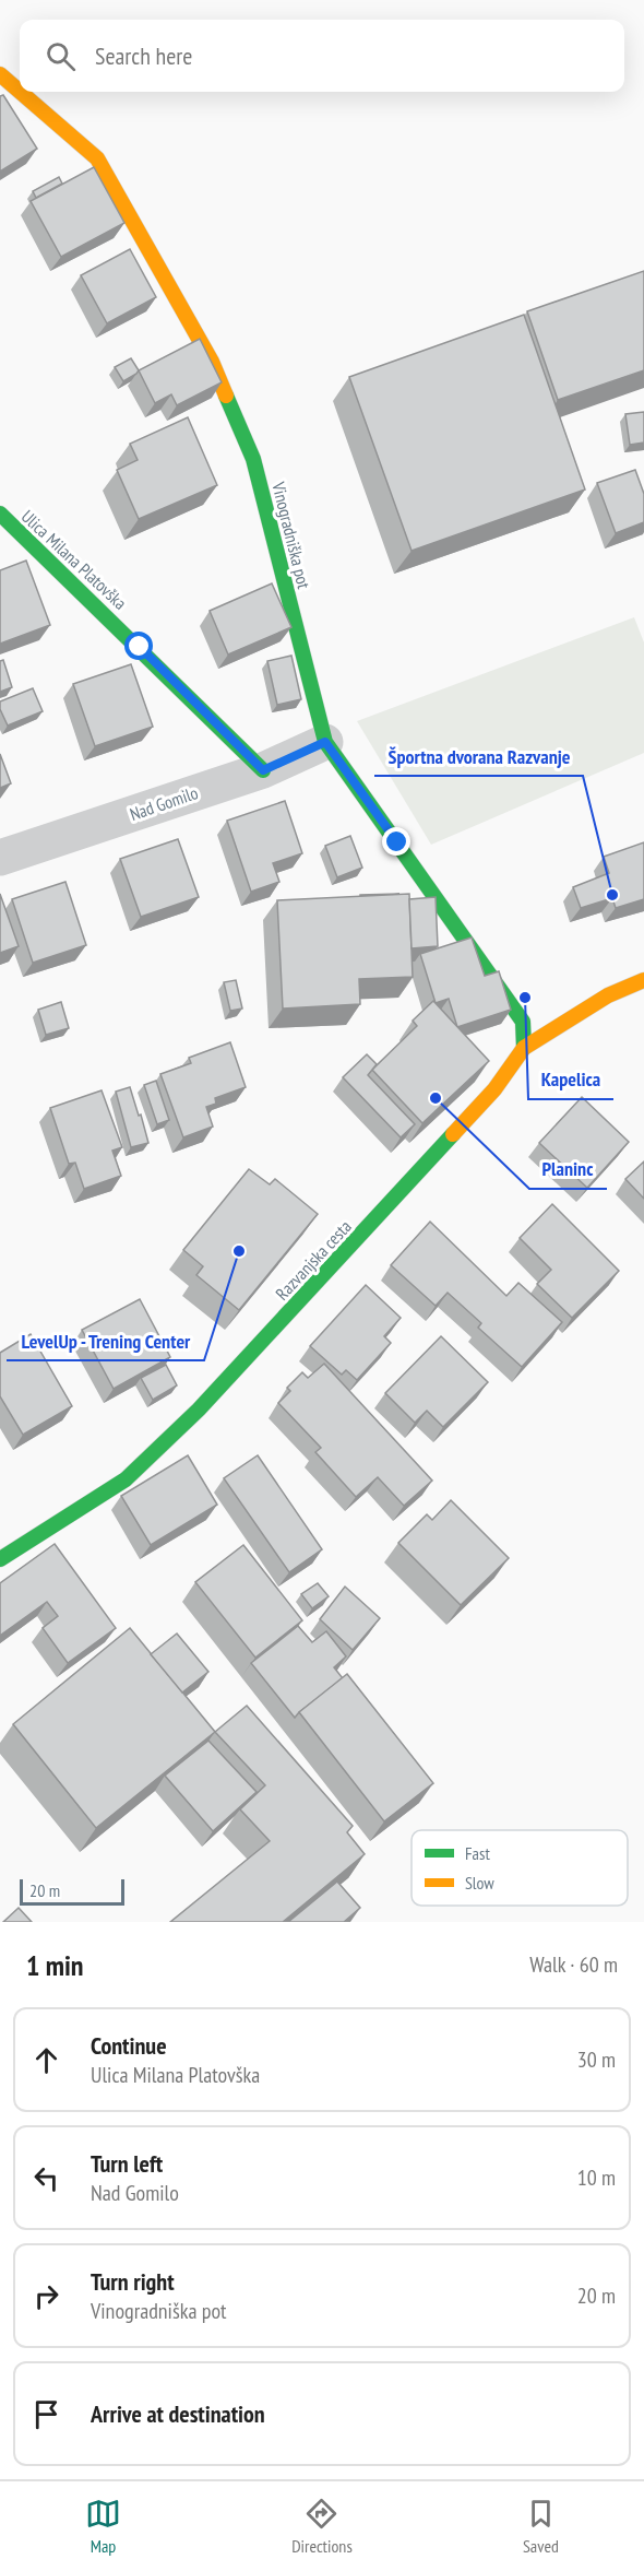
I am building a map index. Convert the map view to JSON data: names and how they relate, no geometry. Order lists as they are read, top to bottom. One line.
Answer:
{"streets":{"street":["Vinogradniška pot","Ulica Milana Platovška","Nad Gomilo","Razvanjska cesta"]},"crossings":[["Vinogradniška pot","Nad Gomilo"],["Vinogradniška pot","Razvanjska cesta"],["Ulica Milana Platovška","Nad Gomilo"]],"places":["Športna dvorana Razvanje","Kapelica","Planinc","LevelUp - Trening Center"],"legend":["Fast","Slow"],"scale_bar":"20 m","page":{"search":"Search here","scale":"20 m","heading":["1 min","Walk · 60 m"],"list":[["Continue","Ulica Milana Platovška","30 m"],["Turn left","Nad Gomilo","10 m"],["Turn right","Vinogradniška pot","20 m"],"Arrive at destination"],"nav":["Map","Directions","Saved"]}}
